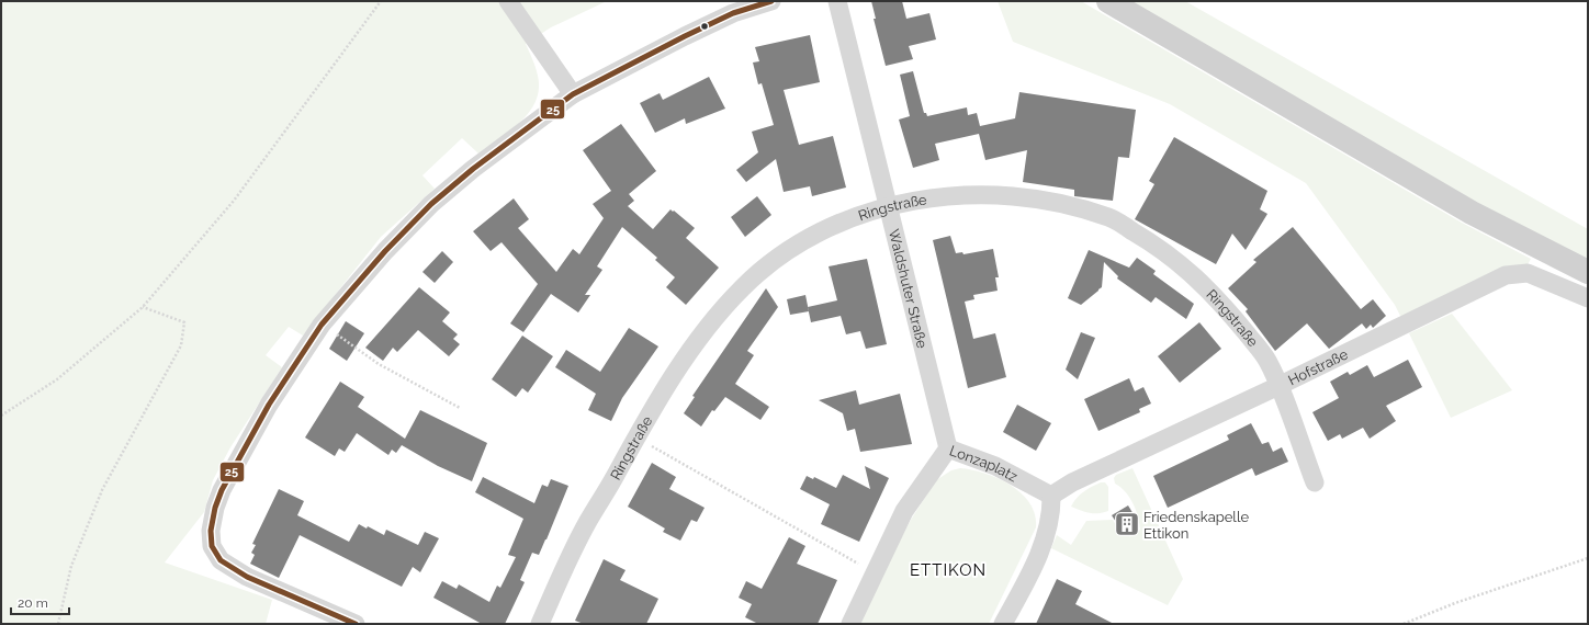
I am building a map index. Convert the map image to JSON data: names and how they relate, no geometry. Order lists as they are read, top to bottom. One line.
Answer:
{"streets":{"street":["Ringstraße","Waldshuter Straße","Hofstraße","Lonzaplatz"]},"crossings":[["Ringstraße","Waldshuter Straße"],["Ringstraße","Hofstraße"],["Waldshuter Straße","Lonzaplatz"],["Hofstraße","Lonzaplatz"]],"districts":["ETTIKON"],"places":{"building":["Friedenskapelle Ettikon"]},"lines":["transit line 25"],"scale_bar":"20 m"}
